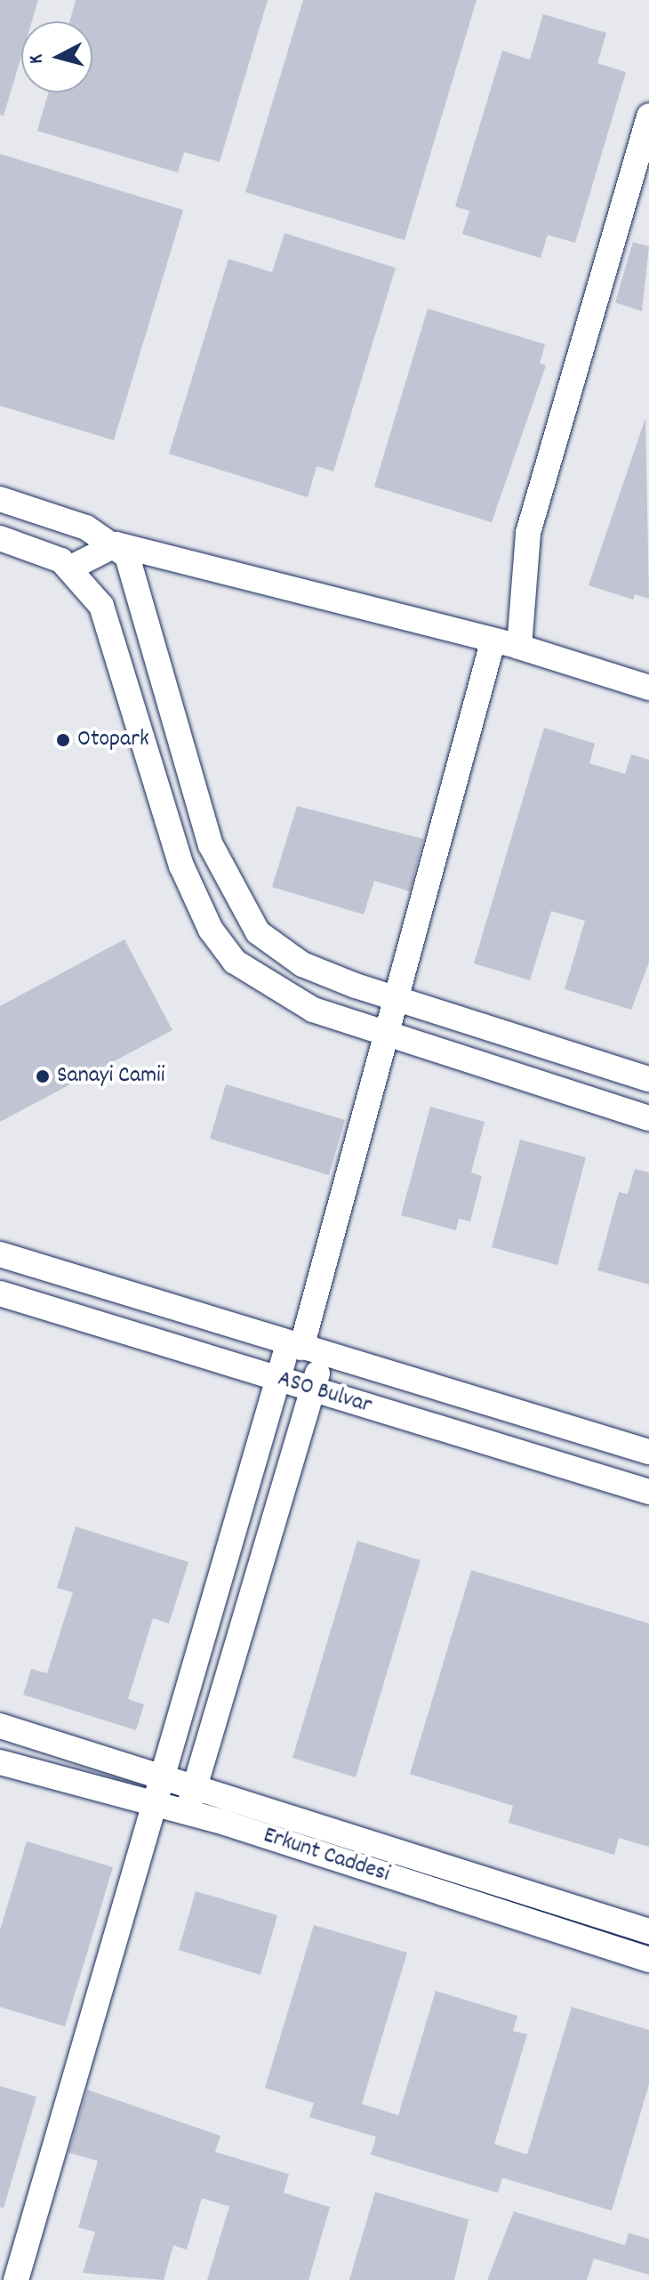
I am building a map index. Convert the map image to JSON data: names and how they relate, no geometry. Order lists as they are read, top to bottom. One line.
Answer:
{"streets":{"street":["ASO Bulvar","Erkunt Caddesi"]},"places":["Otopark","Sanayi Camii"],"north":"left"}
